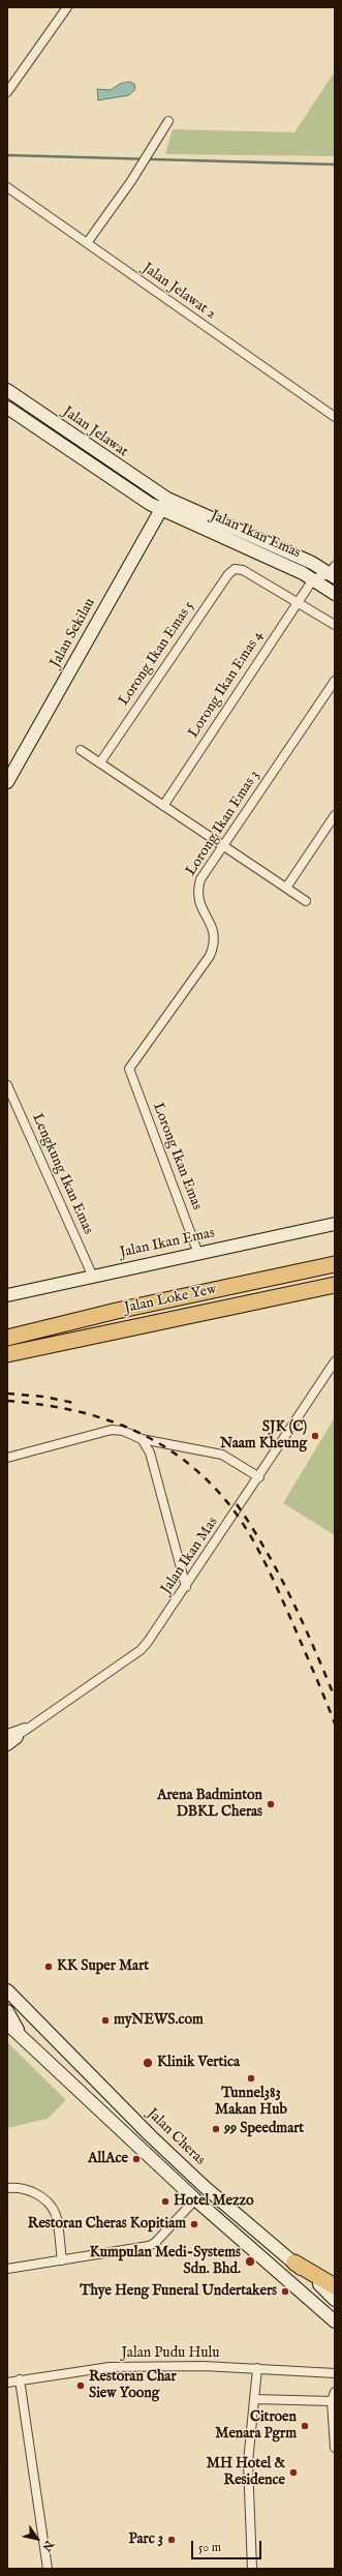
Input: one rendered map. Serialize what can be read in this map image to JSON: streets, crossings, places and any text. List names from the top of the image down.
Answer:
{
  "streets": {
    "highway": ["Jalan Loke Yew"],
    "street": [
      "Jalan Jelawat 2",
      "Jalan Jelawat",
      "Jalan Ikan Emas",
      "Jalan Sekilau",
      "Lorong Ikan Emas 5",
      "Lorong Ikan Emas 4",
      "Lorong Ikan Emas 3",
      "Lorong Ikan Emas",
      "Lengkung Ikan Emas",
      "Jalan Ikan Mas",
      "Jalan Cheras",
      "Jalan Pudu Hulu"
    ]
  },
  "crossings": [
    ["Jalan Jelawat", "Jalan Ikan Emas"],
    ["Jalan Jelawat", "Jalan Sekilau"],
    ["Jalan Ikan Emas", "Jalan Sekilau"],
    ["Jalan Ikan Emas", "Lorong Ikan Emas 4"],
    ["Jalan Ikan Emas", "Lorong Ikan Emas"],
    ["Jalan Ikan Emas", "Lengkung Ikan Emas"],
    ["Lorong Ikan Emas 5", "Lorong Ikan Emas 4"],
    ["Lorong Ikan Emas 3", "Lorong Ikan Emas"]
  ],
  "places": [
    "SJK (C) Naam Kheung",
    "Arena Badminton DBKL Cheras",
    "KK Super Mart",
    "myNEWS.com",
    "Klinik Vertica",
    "Tunnel383 Makan Hub",
    "99 Speedmart",
    "AllAce",
    "Hotel Mezzo",
    "Restoran Cheras Kopitiam",
    "Kumpulan Medi-Systems Sdn. Bhd.",
    "Thye Heng Funeral Undertakers",
    "Restoran Char Siew Yoong",
    "Citroen Menara Pgrm",
    "MH Hotel & Residence",
    "Parc 3"
  ],
  "scale_bar": "50 m",
  "north": "bottom right"
}
